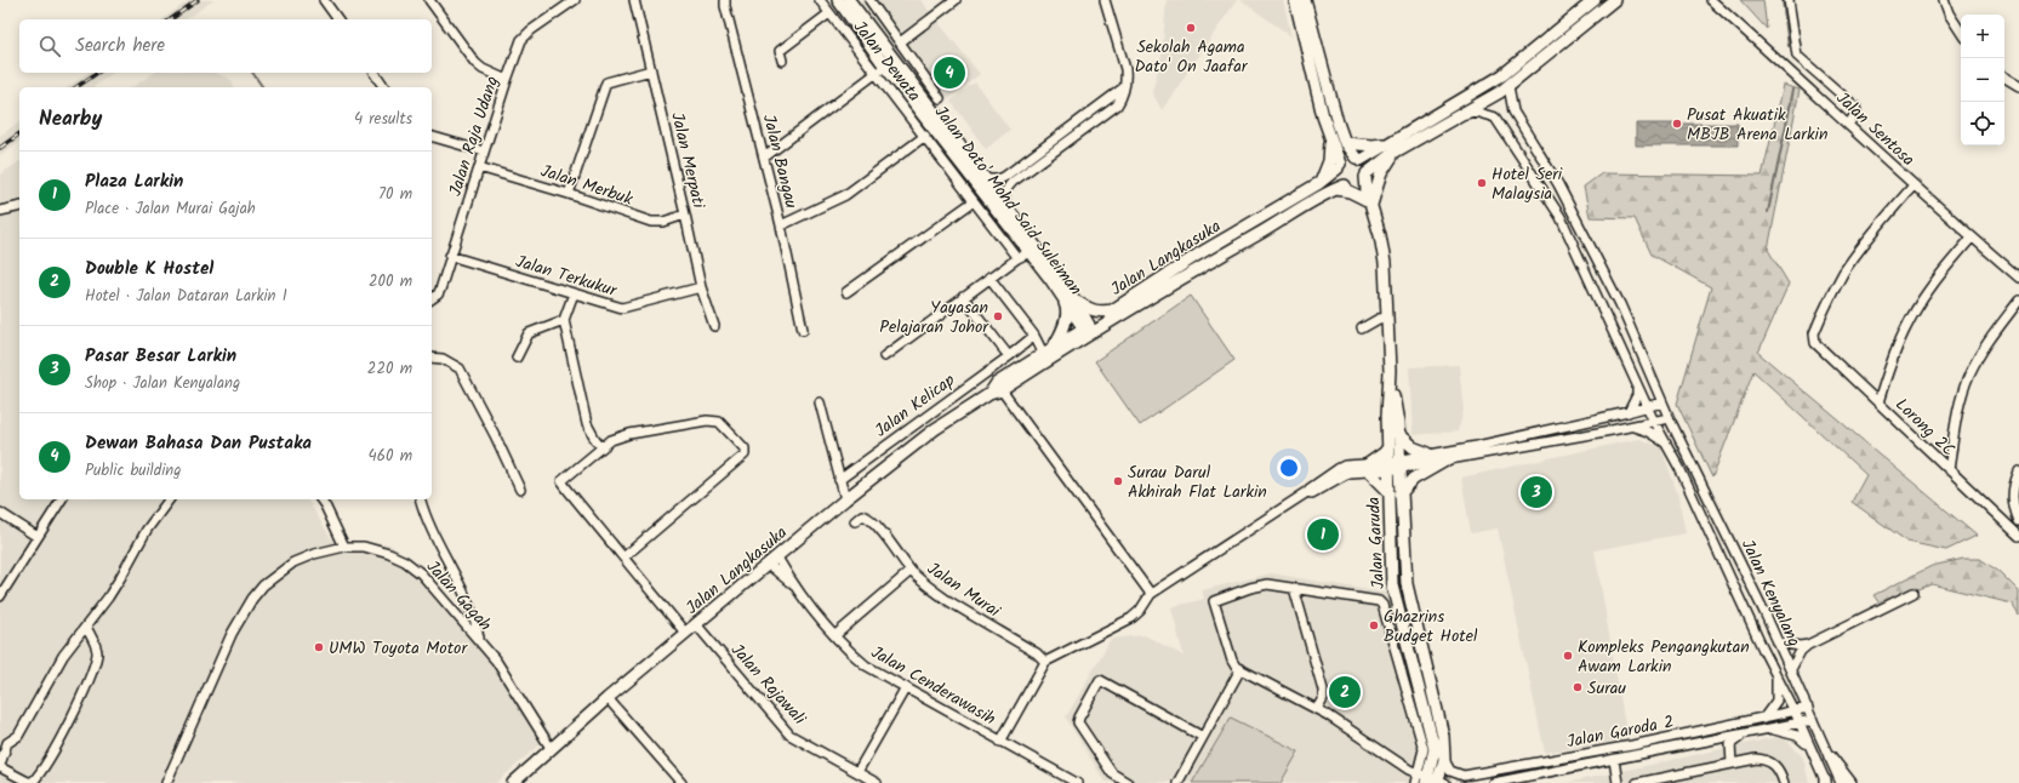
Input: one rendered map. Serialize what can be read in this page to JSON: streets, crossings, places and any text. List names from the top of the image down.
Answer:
{
  "streets": {
    "main road": ["Jalan Dato' Mohd Said Suleiman", "Jalan Langkasuka", "Jalan Garuda"],
    "street": [
      "Jalan Dewata",
      "Jalan Sentosa",
      "Jalan Raja Udang",
      "Jalan Merpati",
      "Jalan Bangau",
      "Jalan Merbuk",
      "Jalan Terkukur",
      "Jalan Kelicap",
      "Lorong 2C",
      "Jalan Murai",
      "Jalan Kenyalang",
      "Jalan Gagah",
      "Jalan Rajawali",
      "Jalan Cenderawasih",
      "Jalan Garoda 2"
    ]
  },
  "crossings": [
    ["Jalan Dewata", "Jalan Dato' Mohd Said Suleiman"],
    ["Jalan Sentosa", "Lorong 2C"],
    ["Jalan Raja Udang", "Jalan Merbuk"],
    ["Jalan Raja Udang", "Jalan Terkukur"],
    ["Jalan Merpati", "Jalan Merbuk"],
    ["Jalan Merpati", "Jalan Terkukur"],
    ["Jalan Dato' Mohd Said Suleiman", "Jalan Langkasuka"],
    ["Jalan Langkasuka", "Jalan Garuda"],
    ["Jalan Langkasuka", "Jalan Gagah"],
    ["Jalan Langkasuka", "Jalan Rajawali"],
    ["Jalan Langkasuka", "Jalan Cenderawasih"],
    ["Jalan Garuda", "Jalan Garoda 2"],
    ["Jalan Kenyalang", "Jalan Garoda 2"]
  ],
  "places": [
    "Sekolah Agama Dato' On Jaafar",
    "Pusat Akuatik MBJB Arena Larkin",
    "Hotel Seri Malaysia",
    "Yayasan Pelajaran Johor",
    "Surau Darul Akhirah Flat Larkin",
    "Ghazrins Budget Hotel",
    "UMW Toyota Motor",
    "Kompleks Pengangkutan Awam Larkin",
    "Surau"
  ],
  "page": {
    "map_buttons": ["+", "−"],
    "search": "Search here",
    "pins": [
      "4",
      "3",
      "1",
      "2"
    ],
    "heading": ["Nearby", "4 results"],
    "list": [
      {
        "mark": "1",
        "name": "Plaza Larkin",
        "note": "Place · Jalan Murai Gajah",
        "value": "70 m"
      },
      {
        "mark": "2",
        "name": "Double K Hostel",
        "note": "Hotel · Jalan Dataran Larkin 1",
        "value": "200 m"
      },
      {
        "mark": "3",
        "name": "Pasar Besar Larkin",
        "note": "Shop · Jalan Kenyalang",
        "value": "220 m"
      },
      {
        "mark": "4",
        "name": "Dewan Bahasa Dan Pustaka",
        "note": "Public building",
        "value": "460 m"
      }
    ]
  }
}
